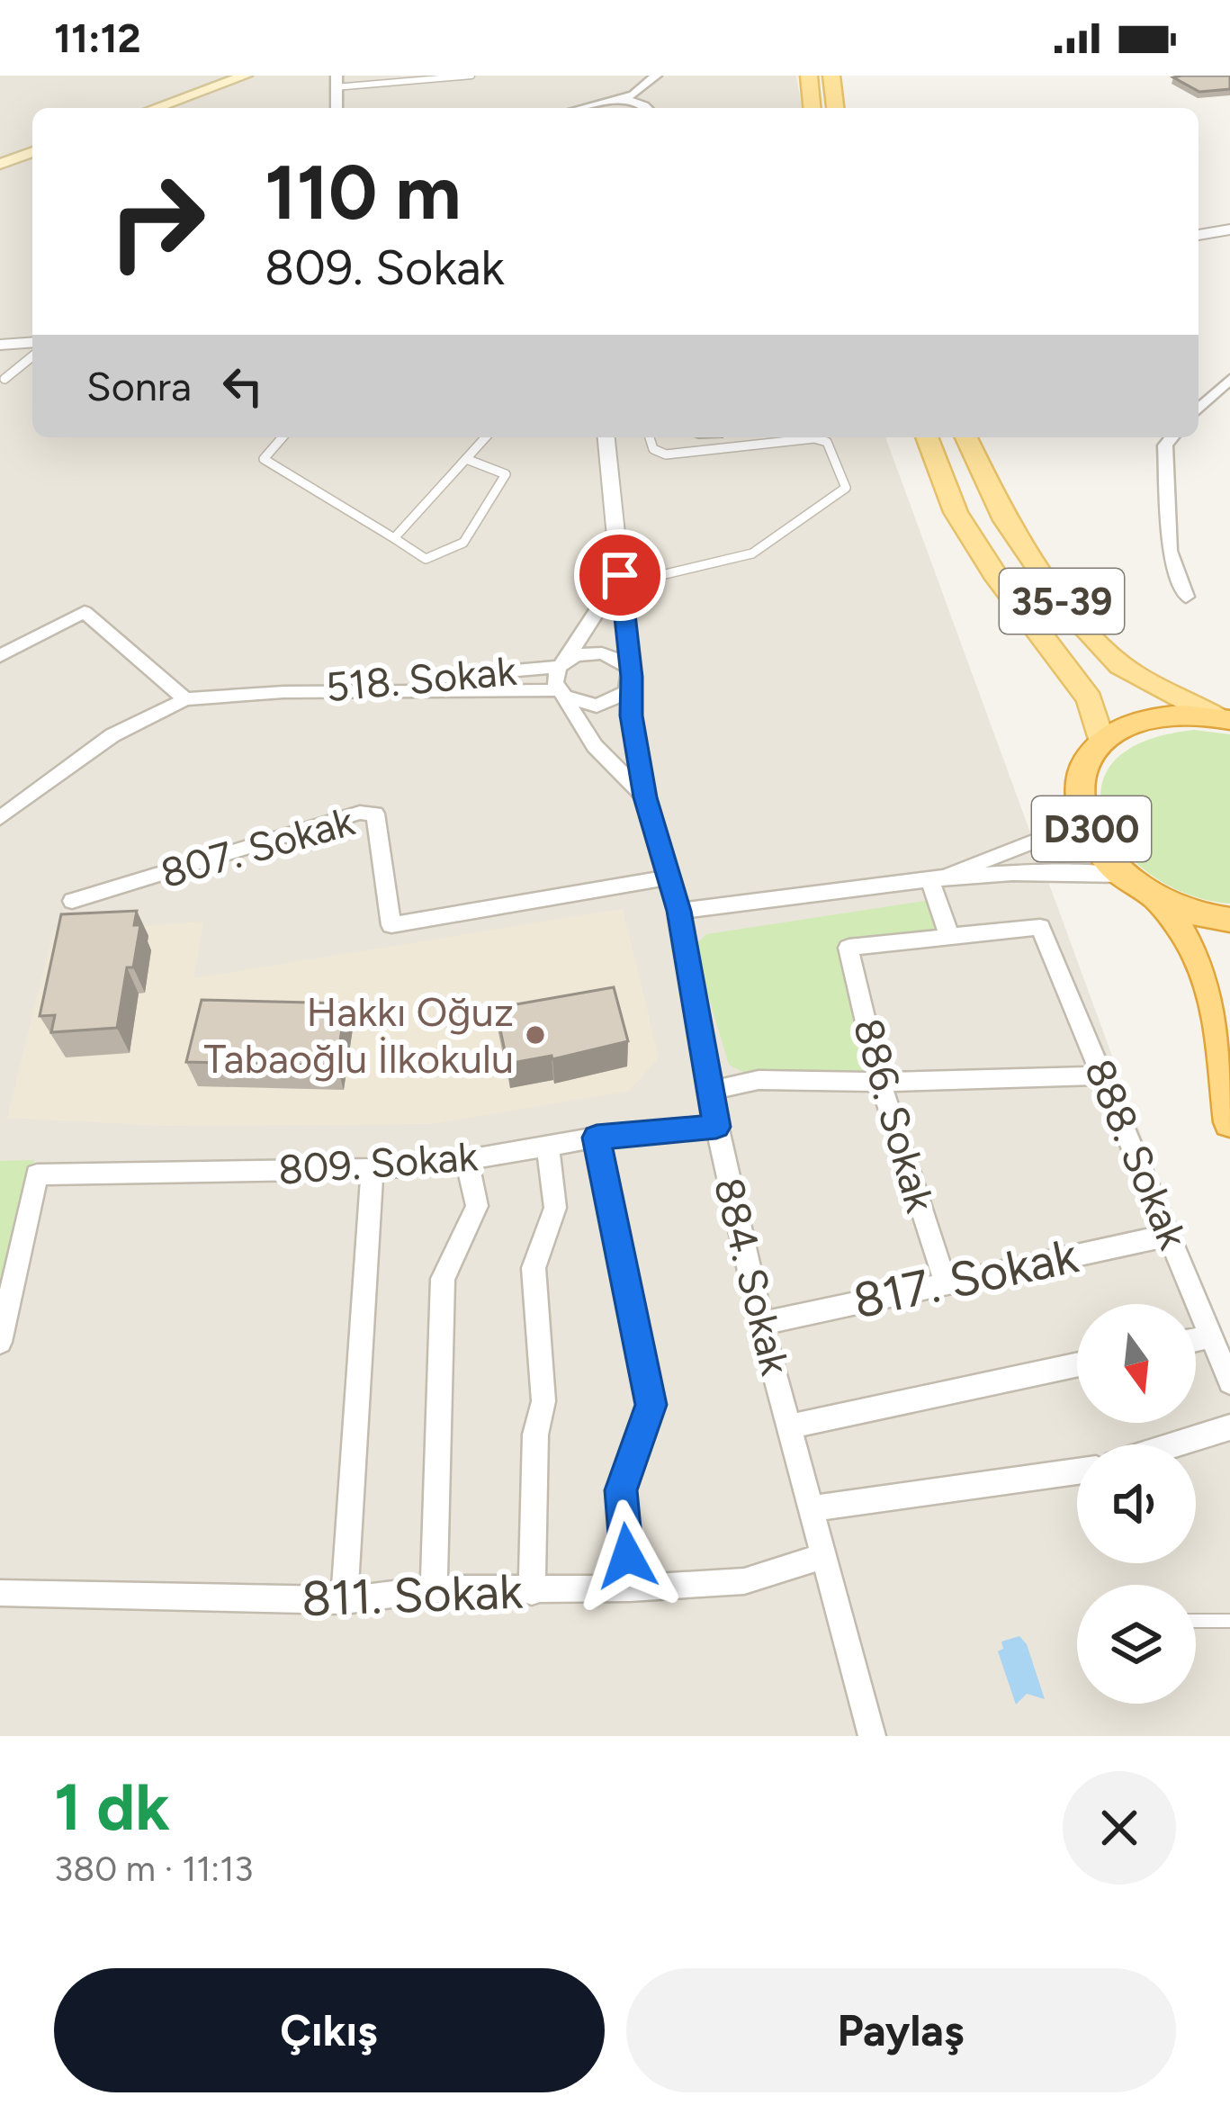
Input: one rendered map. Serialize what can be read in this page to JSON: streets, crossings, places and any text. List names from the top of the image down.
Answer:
{
  "streets": {
    "highway": ["D300"],
    "main road": ["35-39"],
    "street": [
      "518. Sokak",
      "807. Sokak",
      "886. Sokak",
      "888. Sokak",
      "809. Sokak",
      "884. Sokak",
      "817. Sokak",
      "811. Sokak"
    ]
  },
  "crossings": [
    ["35-39", "D300"],
    ["518. Sokak", "884. Sokak"],
    ["807. Sokak", "884. Sokak"],
    ["886. Sokak", "888. Sokak"],
    ["886. Sokak", "817. Sokak"],
    ["888. Sokak", "817. Sokak"],
    ["809. Sokak", "884. Sokak"],
    ["884. Sokak", "817. Sokak"],
    ["884. Sokak", "811. Sokak"]
  ],
  "places": ["Hakkı Oğuz Tabaoğlu İlkokulu"],
  "north": "bottom",
  "page": {
    "status": "11:12",
    "turn": ["110 m", "809. Sokak"],
    "then": "Sonra",
    "heading": ["1 dk", "380 m · 11:13"],
    "buttons": ["Çıkış", "Paylaş"]
  }
}
